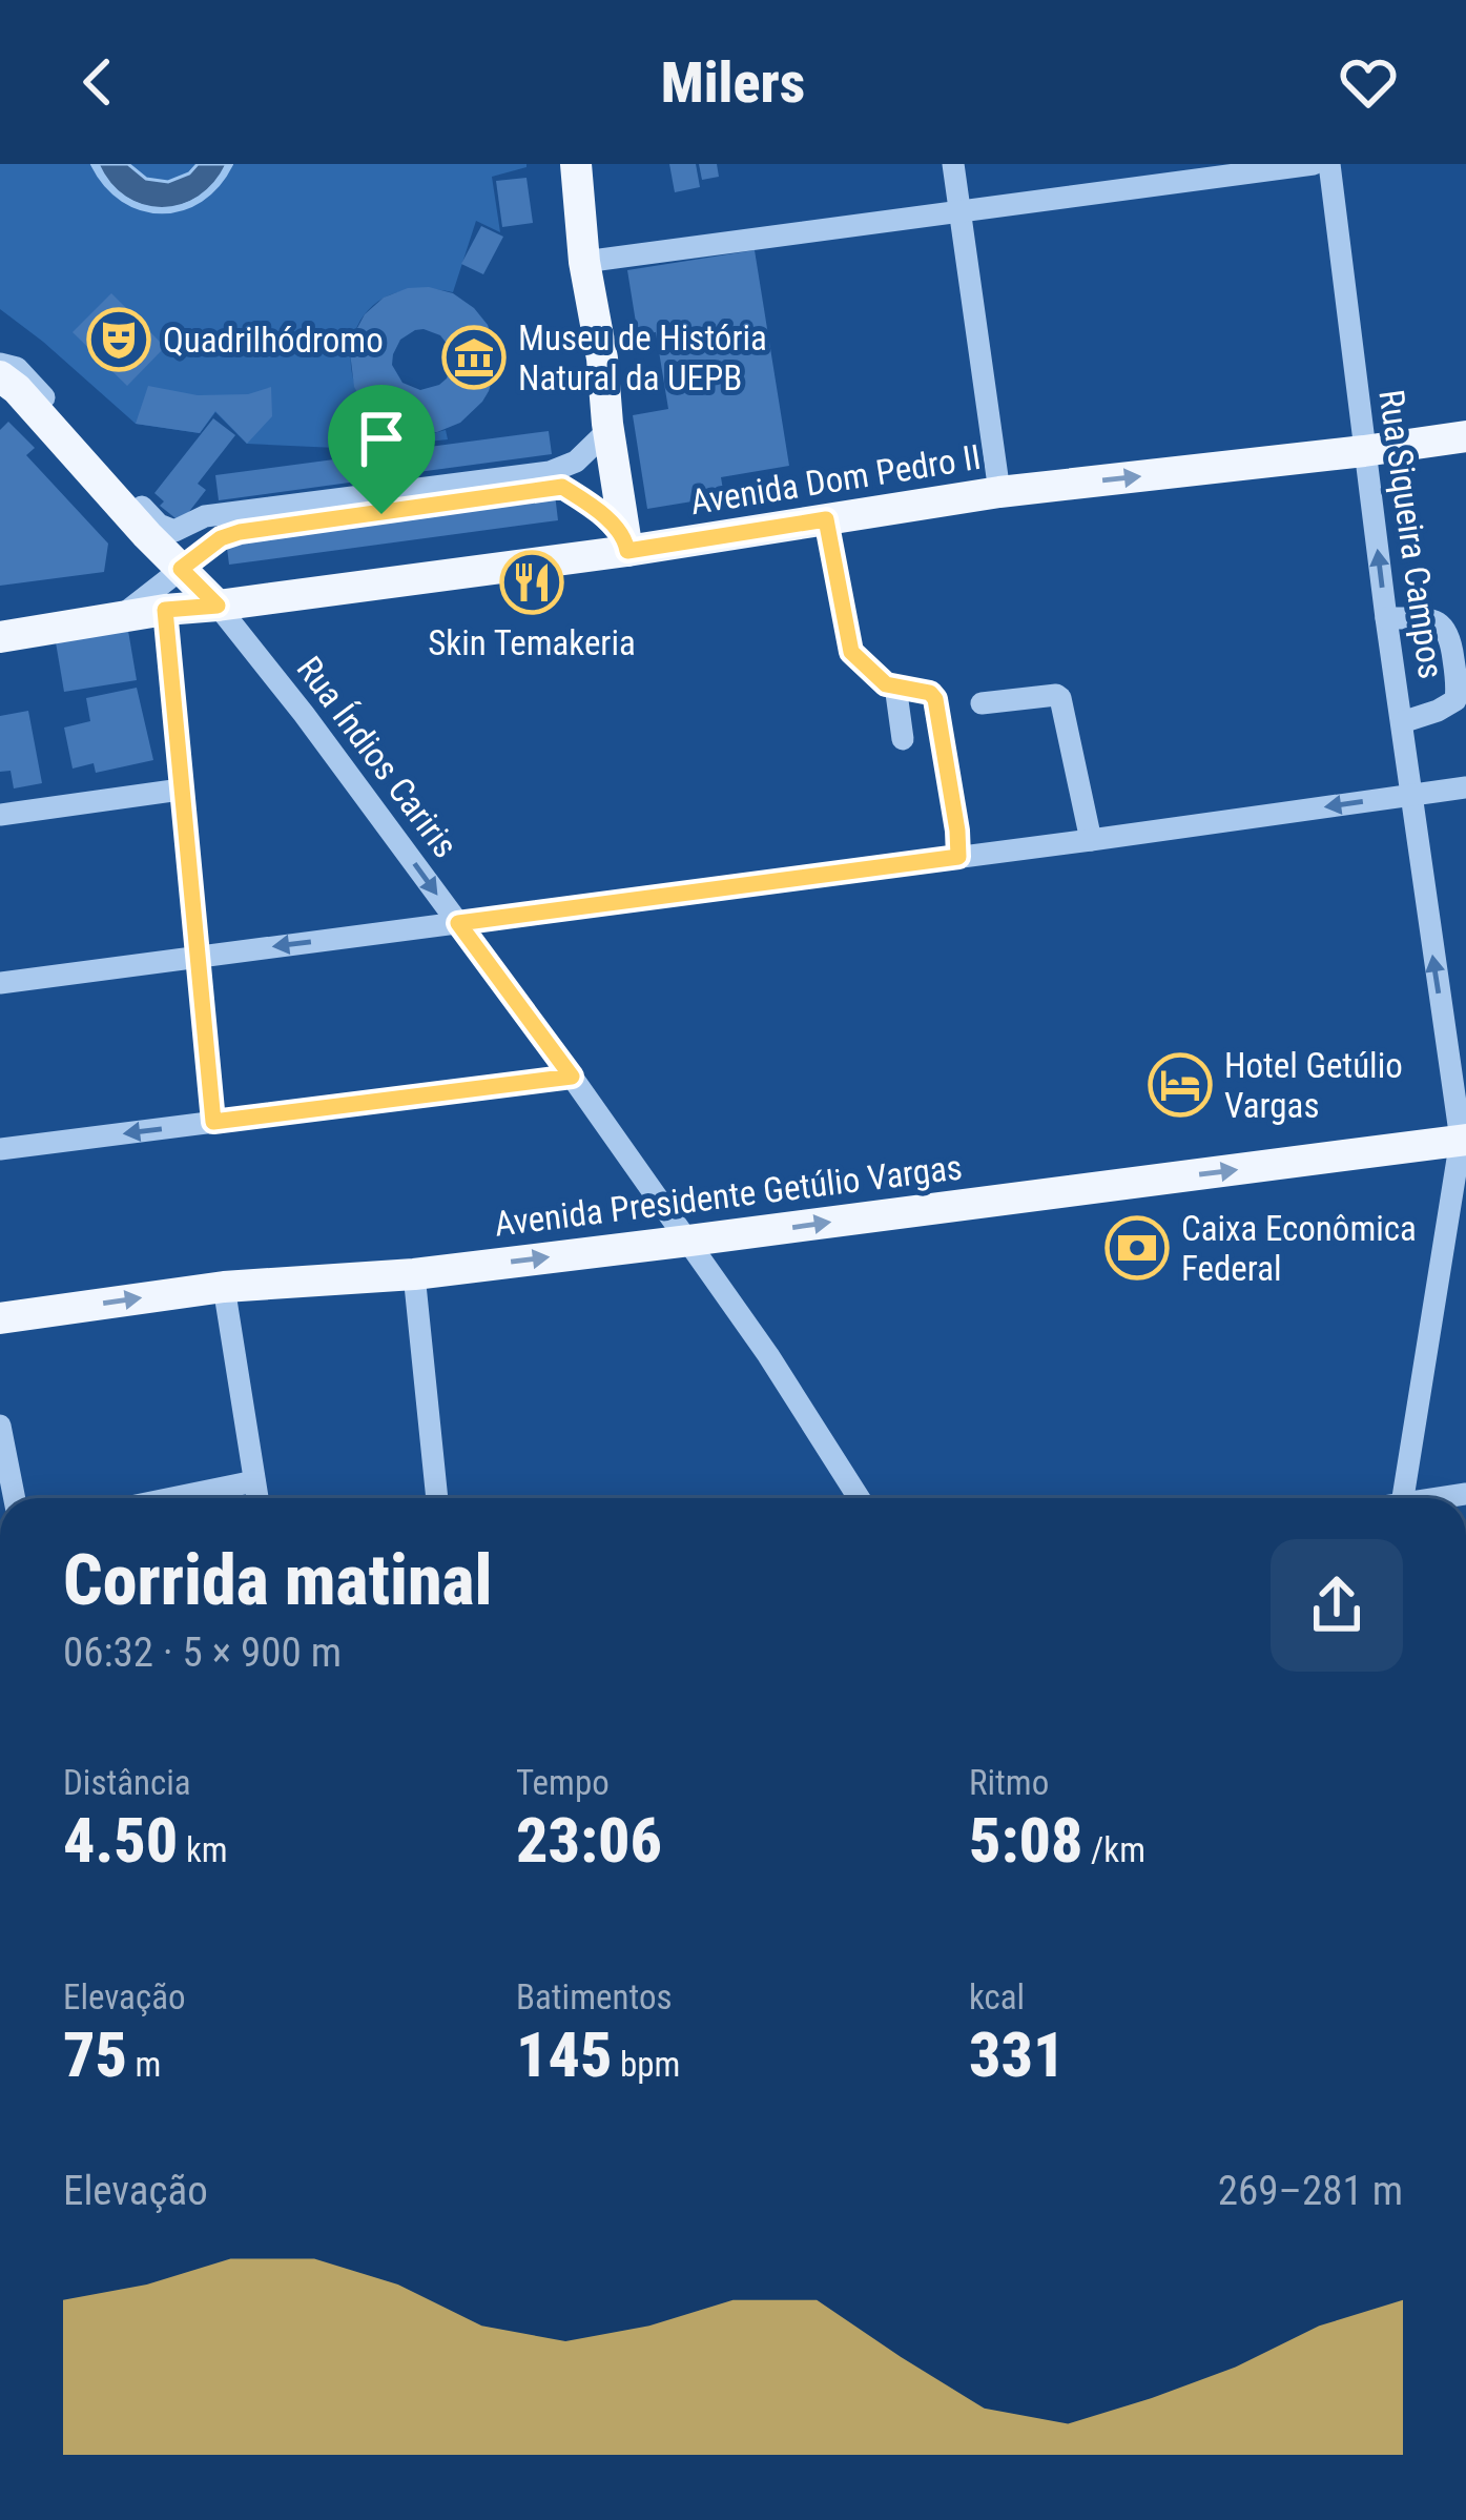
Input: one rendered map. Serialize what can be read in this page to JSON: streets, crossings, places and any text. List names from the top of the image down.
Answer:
{
  "streets": {
    "main road": ["Avenida Dom Pedro II", "Avenida Presidente Getúlio Vargas"],
    "street": ["Rua Siqueira Campos", "Rua Índios Cariris"]
  },
  "crossings": [
    ["Avenida Dom Pedro II", "Rua Siqueira Campos"],
    ["Avenida Dom Pedro II", "Rua Índios Cariris"],
    ["Rua Siqueira Campos", "Avenida Presidente Getúlio Vargas"],
    ["Rua Índios Cariris", "Avenida Presidente Getúlio Vargas"]
  ],
  "one_way": ["Rua Siqueira Campos", "Rua Índios Cariris", "Avenida Presidente Getúlio Vargas"],
  "places": {
    "theatre": ["Quadrilhódromo"],
    "museum": ["Museu de História Natural da UEPB"],
    "restaurant": ["Skin Temakeria"],
    "hotel": ["Hotel Getúlio Vargas"],
    "bank": ["Caixa Econômica Federal"]
  },
  "page": {
    "header": "Milers",
    "heading": ["Corrida matinal", "06:32 · 5 × 900 m"],
    "stats": [
      ["Distância", "4.50 km"],
      ["Tempo", "23:06"],
      ["Ritmo", "5:08 /km"],
      ["Elevação", "75 m"],
      ["Batimentos", "145 bpm"],
      ["kcal", "331"]
    ],
    "chart": ["Elevação", "269–281 m"]
  }
}
